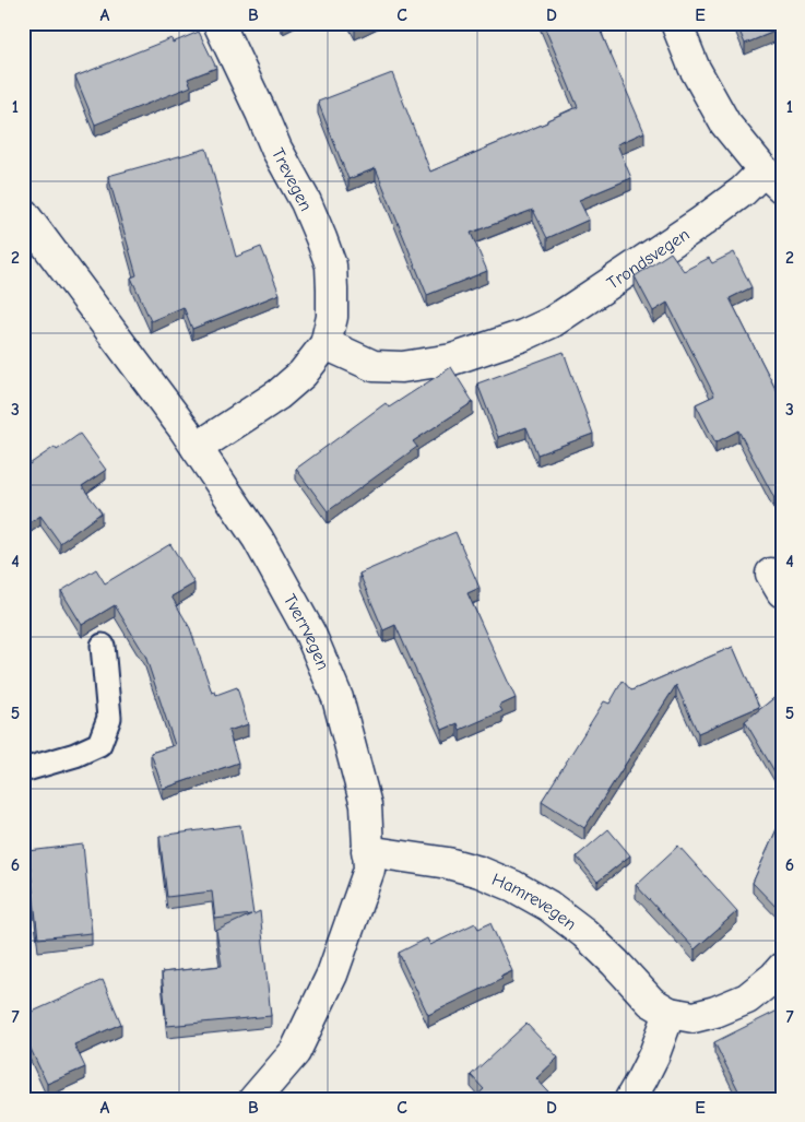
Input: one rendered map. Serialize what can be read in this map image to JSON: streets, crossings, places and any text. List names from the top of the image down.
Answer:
{
  "streets": {
    "street": [
      "Trevegen",
      "Trondsvegen",
      "Tverrvegen",
      "Hamrevegen"
    ]
  },
  "crossings": [
    ["Trevegen", "Trondsvegen"],
    ["Trevegen", "Tverrvegen"],
    ["Tverrvegen", "Hamrevegen"]
  ],
  "grid": {
    "columns": [
      "A",
      "B",
      "C",
      "D",
      "E"
    ],
    "rows": [
      "1",
      "2",
      "3",
      "4",
      "5",
      "6",
      "7"
    ]
  }
}
